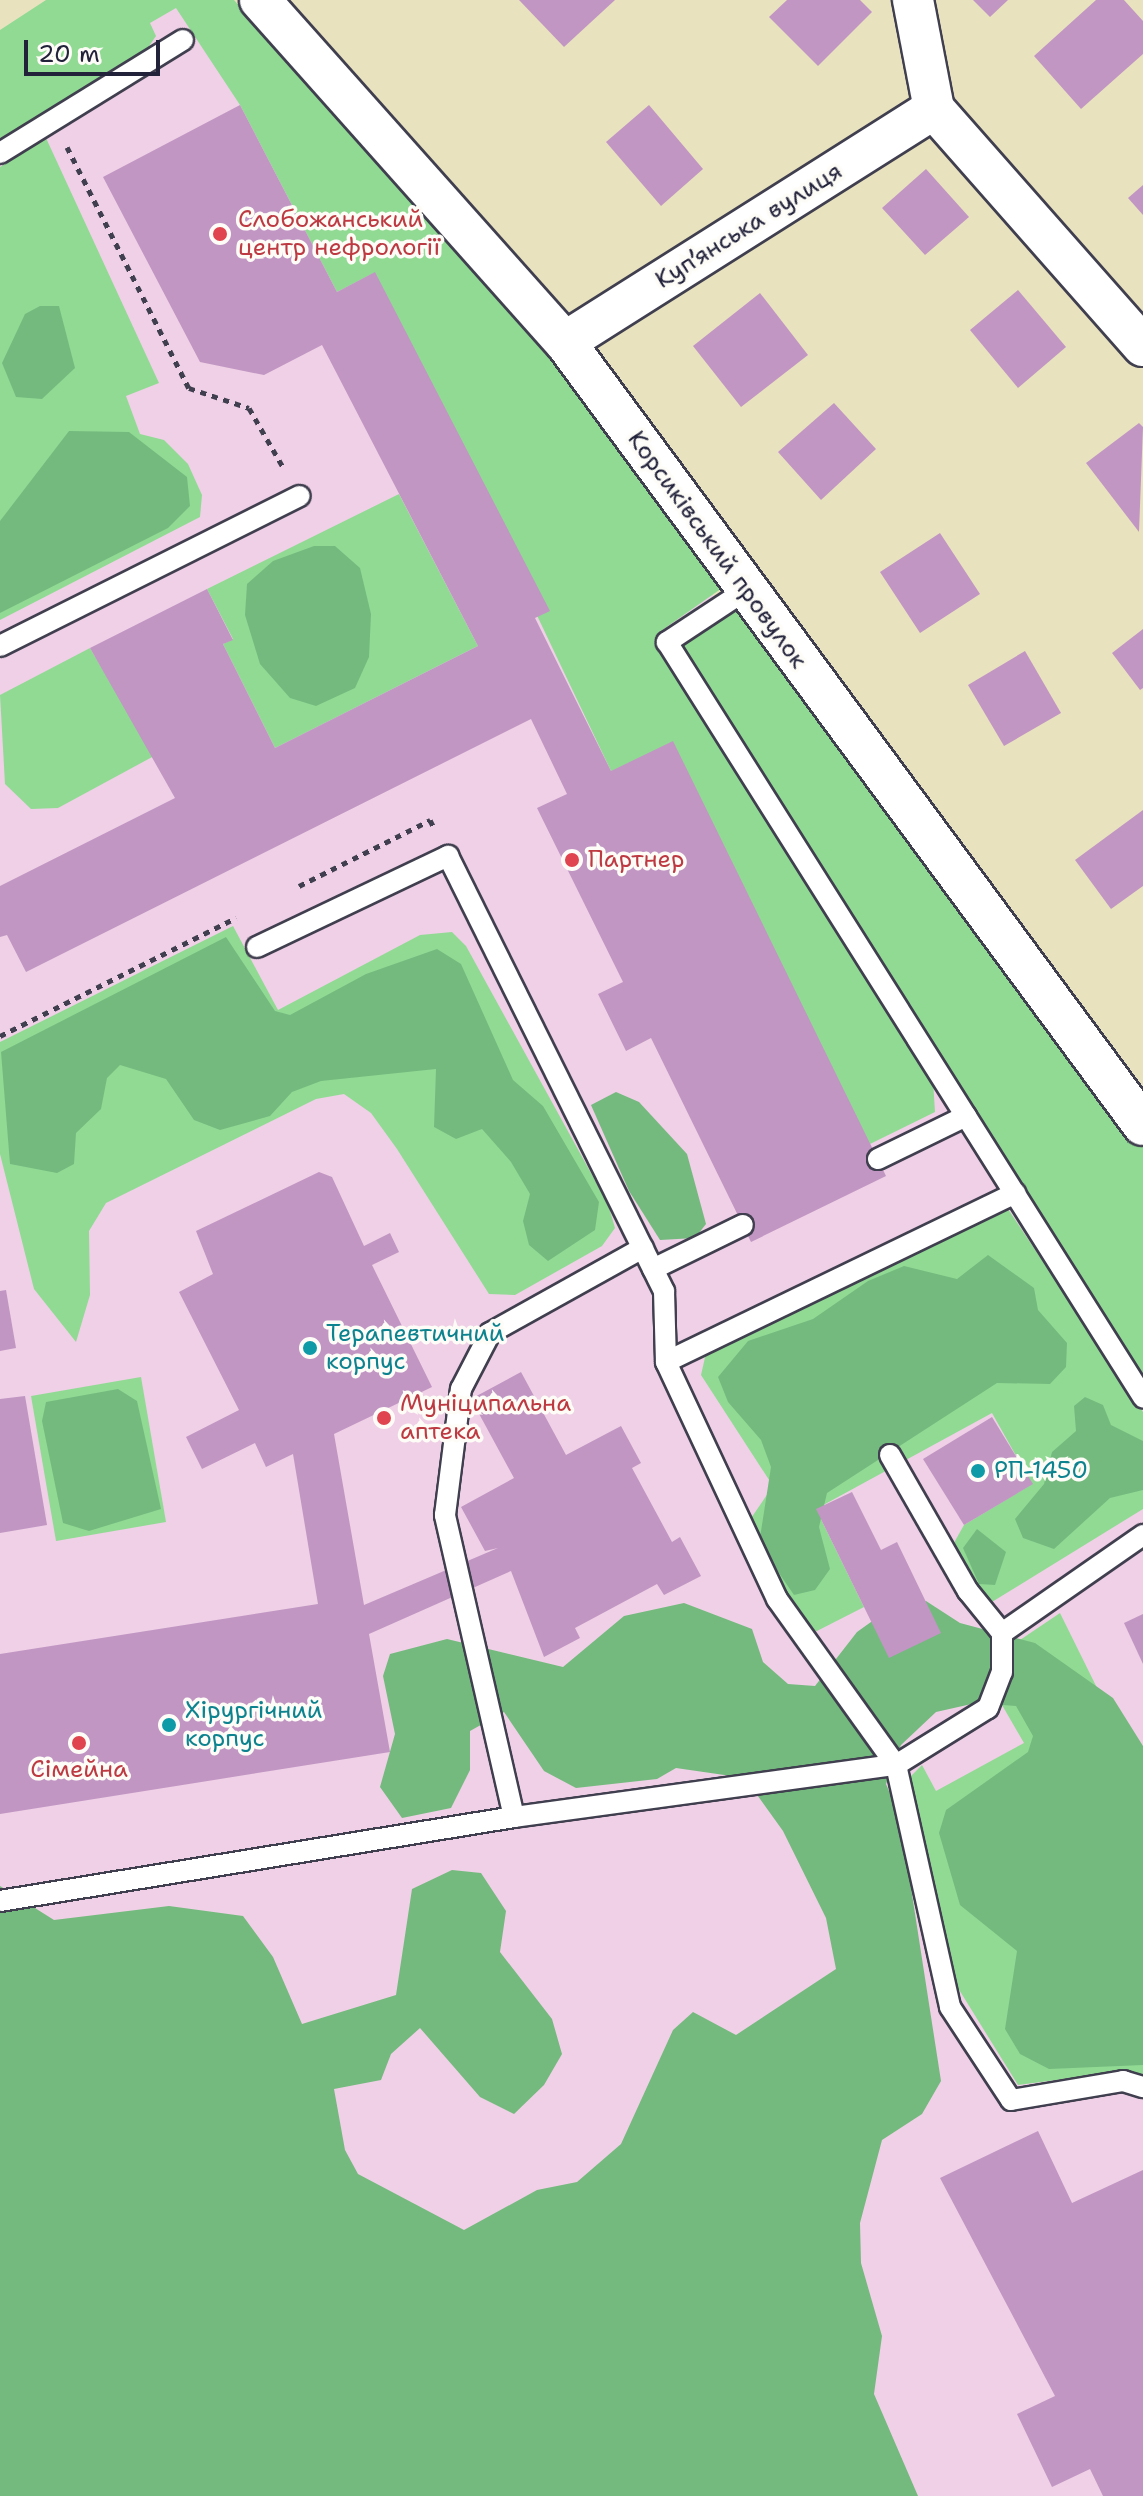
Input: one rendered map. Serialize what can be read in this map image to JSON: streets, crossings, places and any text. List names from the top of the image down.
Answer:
{
  "streets": {
    "street": ["Куп’янська вулиця", "Корсиківський провулок"]
  },
  "crossings": [
    ["Куп’янська вулиця", "Корсиківський провулок"]
  ],
  "places": [
    "Слобожанський центр нефрології",
    "Партнер",
    "Терапевтичний корпус",
    "Муніципальна аптека",
    "РП-1450",
    "Хірургічний корпус",
    "Сімейна"
  ],
  "scale_bar": "20 m"
}
